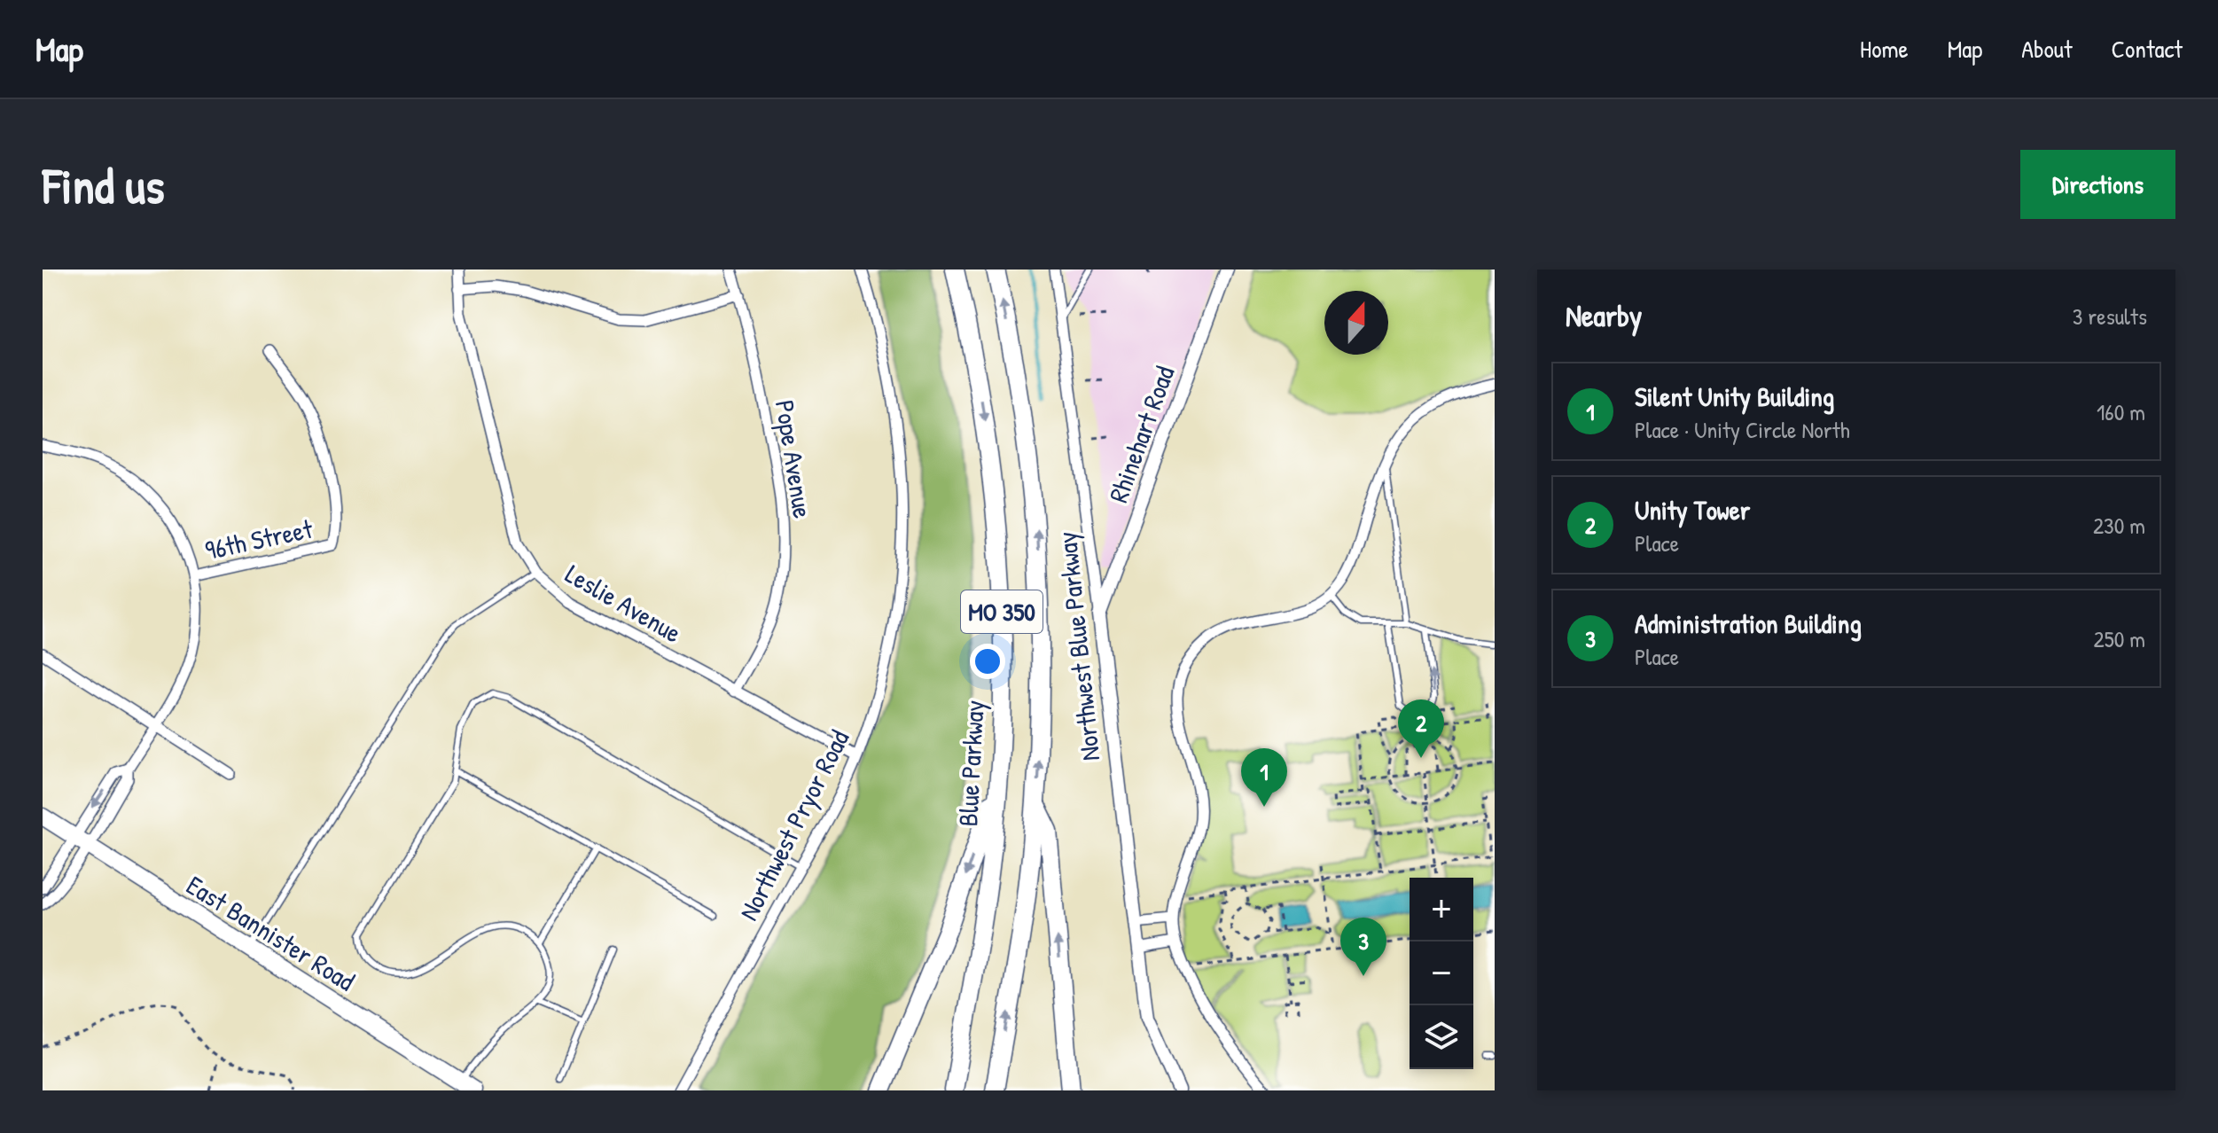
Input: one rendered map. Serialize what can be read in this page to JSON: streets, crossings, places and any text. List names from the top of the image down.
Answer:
{
  "streets": {
    "highway": ["MO 350", "Blue Parkway"],
    "main road": ["East Bannister Road"],
    "street": [
      "Rhinehart Road",
      "Pope Avenue",
      "96th Street",
      "Leslie Avenue",
      "Northwest Blue Parkway",
      "Northwest Pryor Road"
    ]
  },
  "crossings": [
    ["Rhinehart Road", "Northwest Blue Parkway"],
    ["Pope Avenue", "Leslie Avenue"],
    ["Leslie Avenue", "Northwest Pryor Road"]
  ],
  "north": "top",
  "page": {
    "header": "Map",
    "nav": [
      "Home",
      "Map",
      "About",
      "Contact"
    ],
    "buttons": "Directions",
    "title": "Find us",
    "heading": ["Nearby", "3 results"],
    "list": [
      {
        "mark": "1",
        "name": "Silent Unity Building",
        "note": "Place · Unity Circle North",
        "value": "160 m"
      },
      {
        "mark": "2",
        "name": "Unity Tower",
        "note": "Place",
        "value": "230 m"
      },
      {
        "mark": "3",
        "name": "Administration Building",
        "note": "Place",
        "value": "250 m"
      }
    ],
    "pins": ["2", "1", "3"],
    "map_buttons": ["+", "−"]
  }
}
